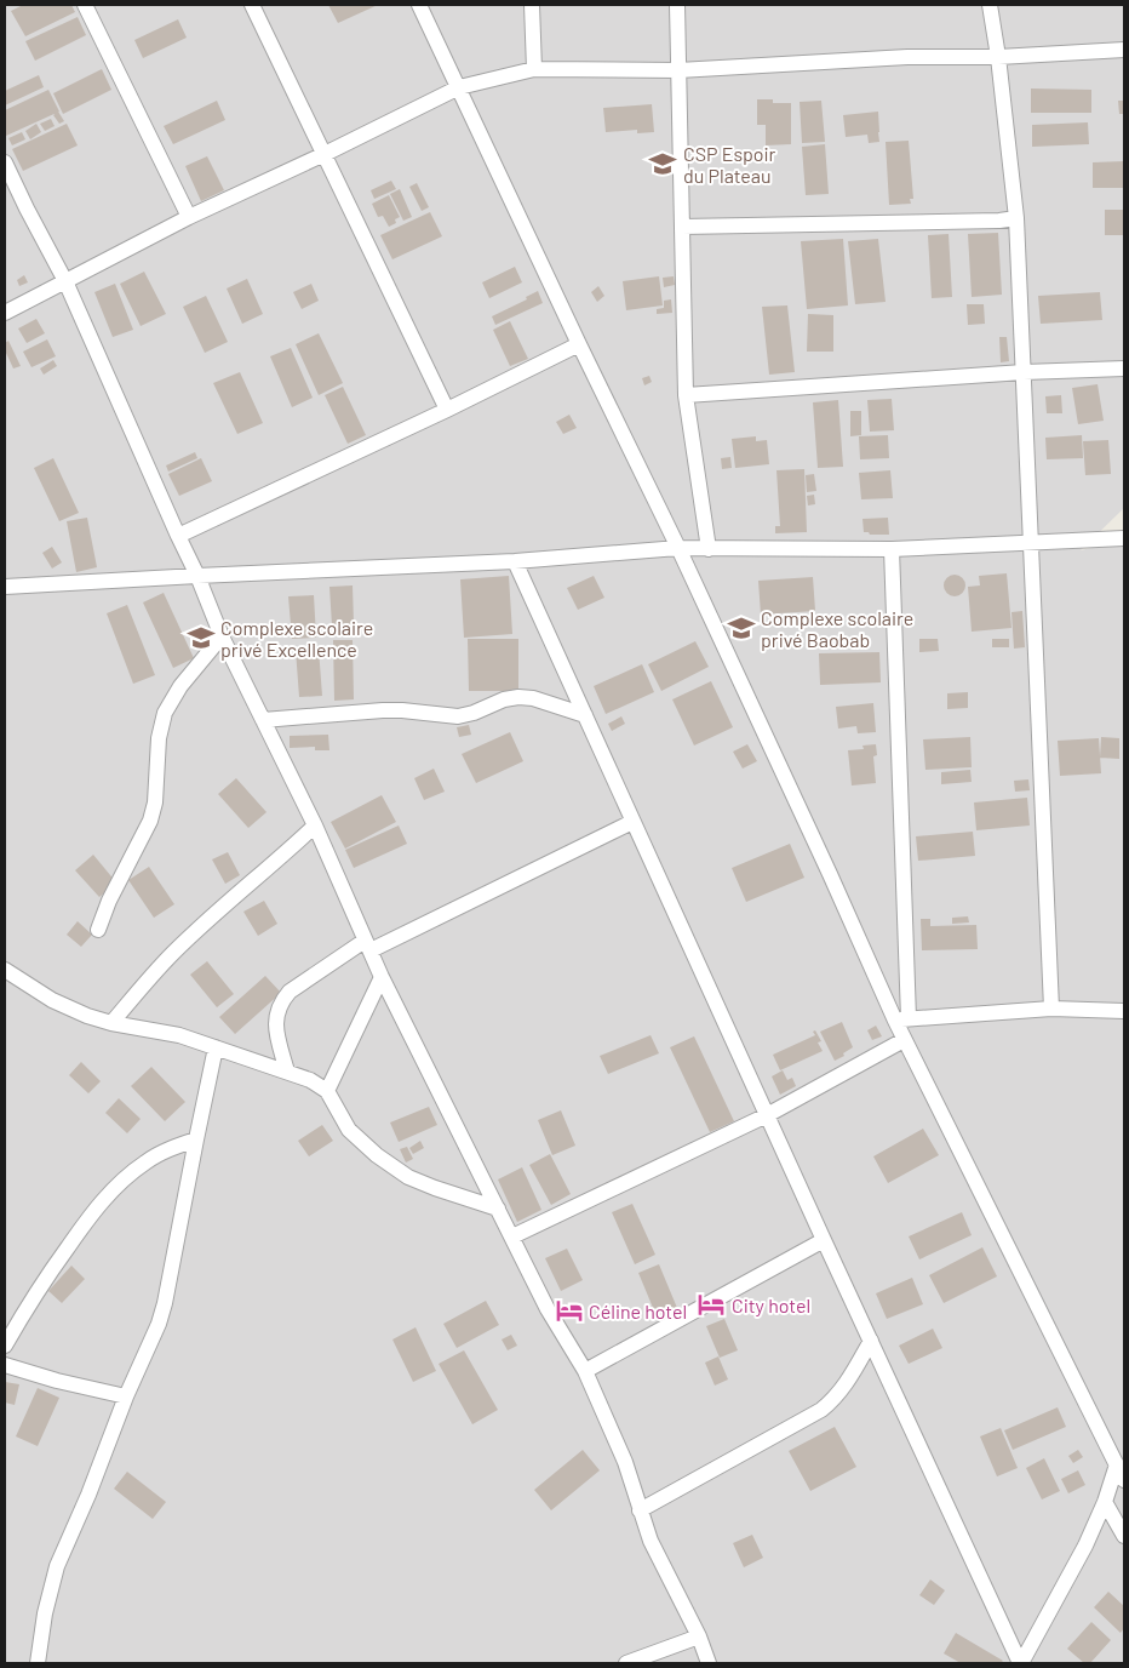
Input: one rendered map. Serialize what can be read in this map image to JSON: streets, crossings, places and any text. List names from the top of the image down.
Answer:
{
  "places": {
    "school or university": ["CSP Espoir du Plateau", "Complexe scolaire privé Baobab", "Complexe scolaire privé Excellence"],
    "hotel": ["City hotel", "Céline hotel"]
  }
}
